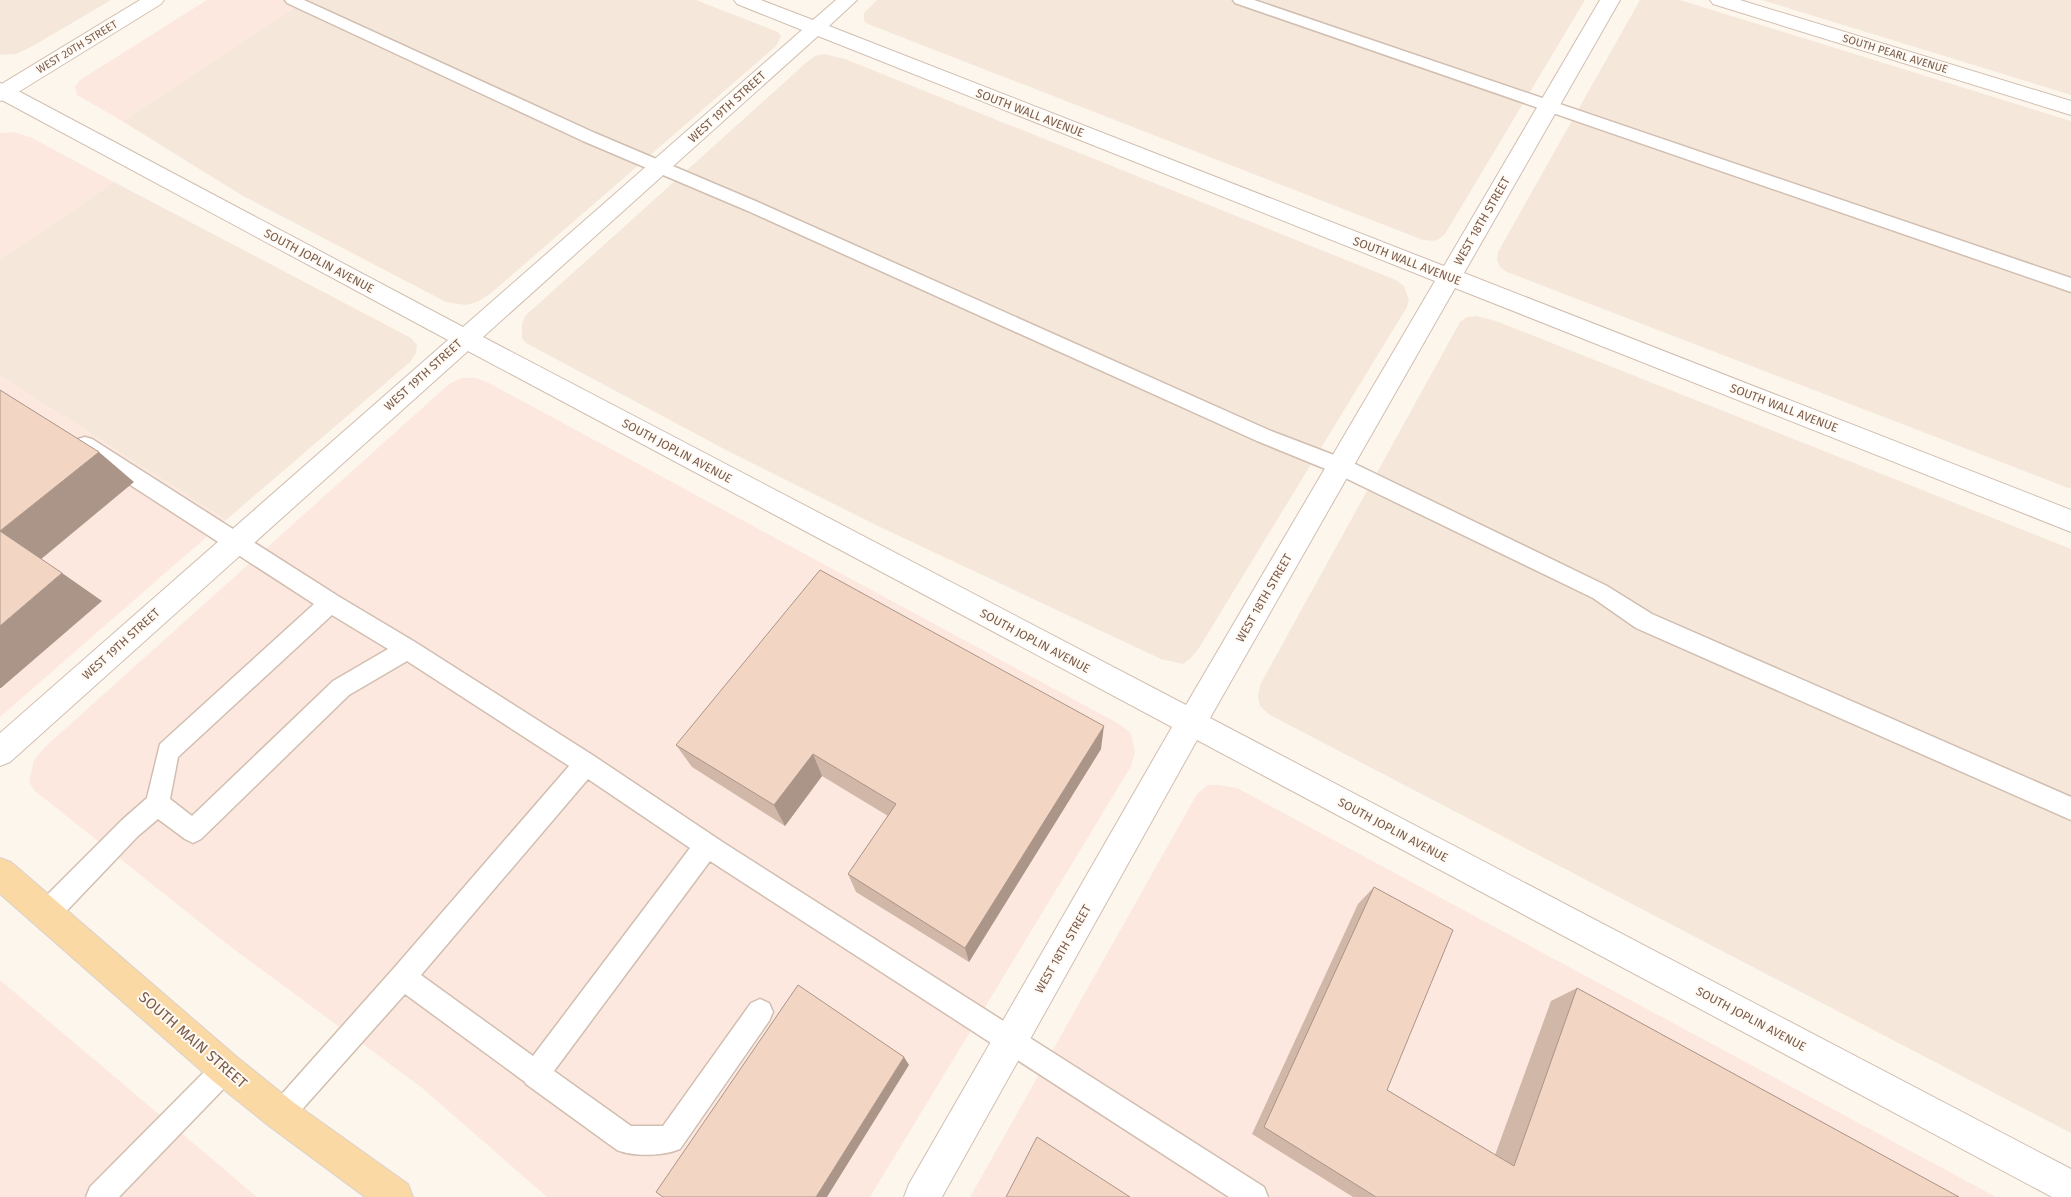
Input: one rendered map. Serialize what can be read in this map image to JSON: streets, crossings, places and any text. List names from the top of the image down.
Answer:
{
  "streets": {
    "main road": ["SOUTH MAIN STREET"],
    "street": [
      "WEST 20TH STREET",
      "SOUTH PEARL AVENUE",
      "WEST 19TH STREET",
      "SOUTH WALL AVENUE",
      "WEST 18TH STREET",
      "SOUTH JOPLIN AVENUE"
    ]
  },
  "crossings": [
    ["WEST 20TH STREET", "SOUTH JOPLIN AVENUE"],
    ["WEST 19TH STREET", "SOUTH WALL AVENUE"],
    ["WEST 19TH STREET", "SOUTH JOPLIN AVENUE"],
    ["SOUTH WALL AVENUE", "WEST 18TH STREET"],
    ["WEST 18TH STREET", "SOUTH JOPLIN AVENUE"]
  ]
}
